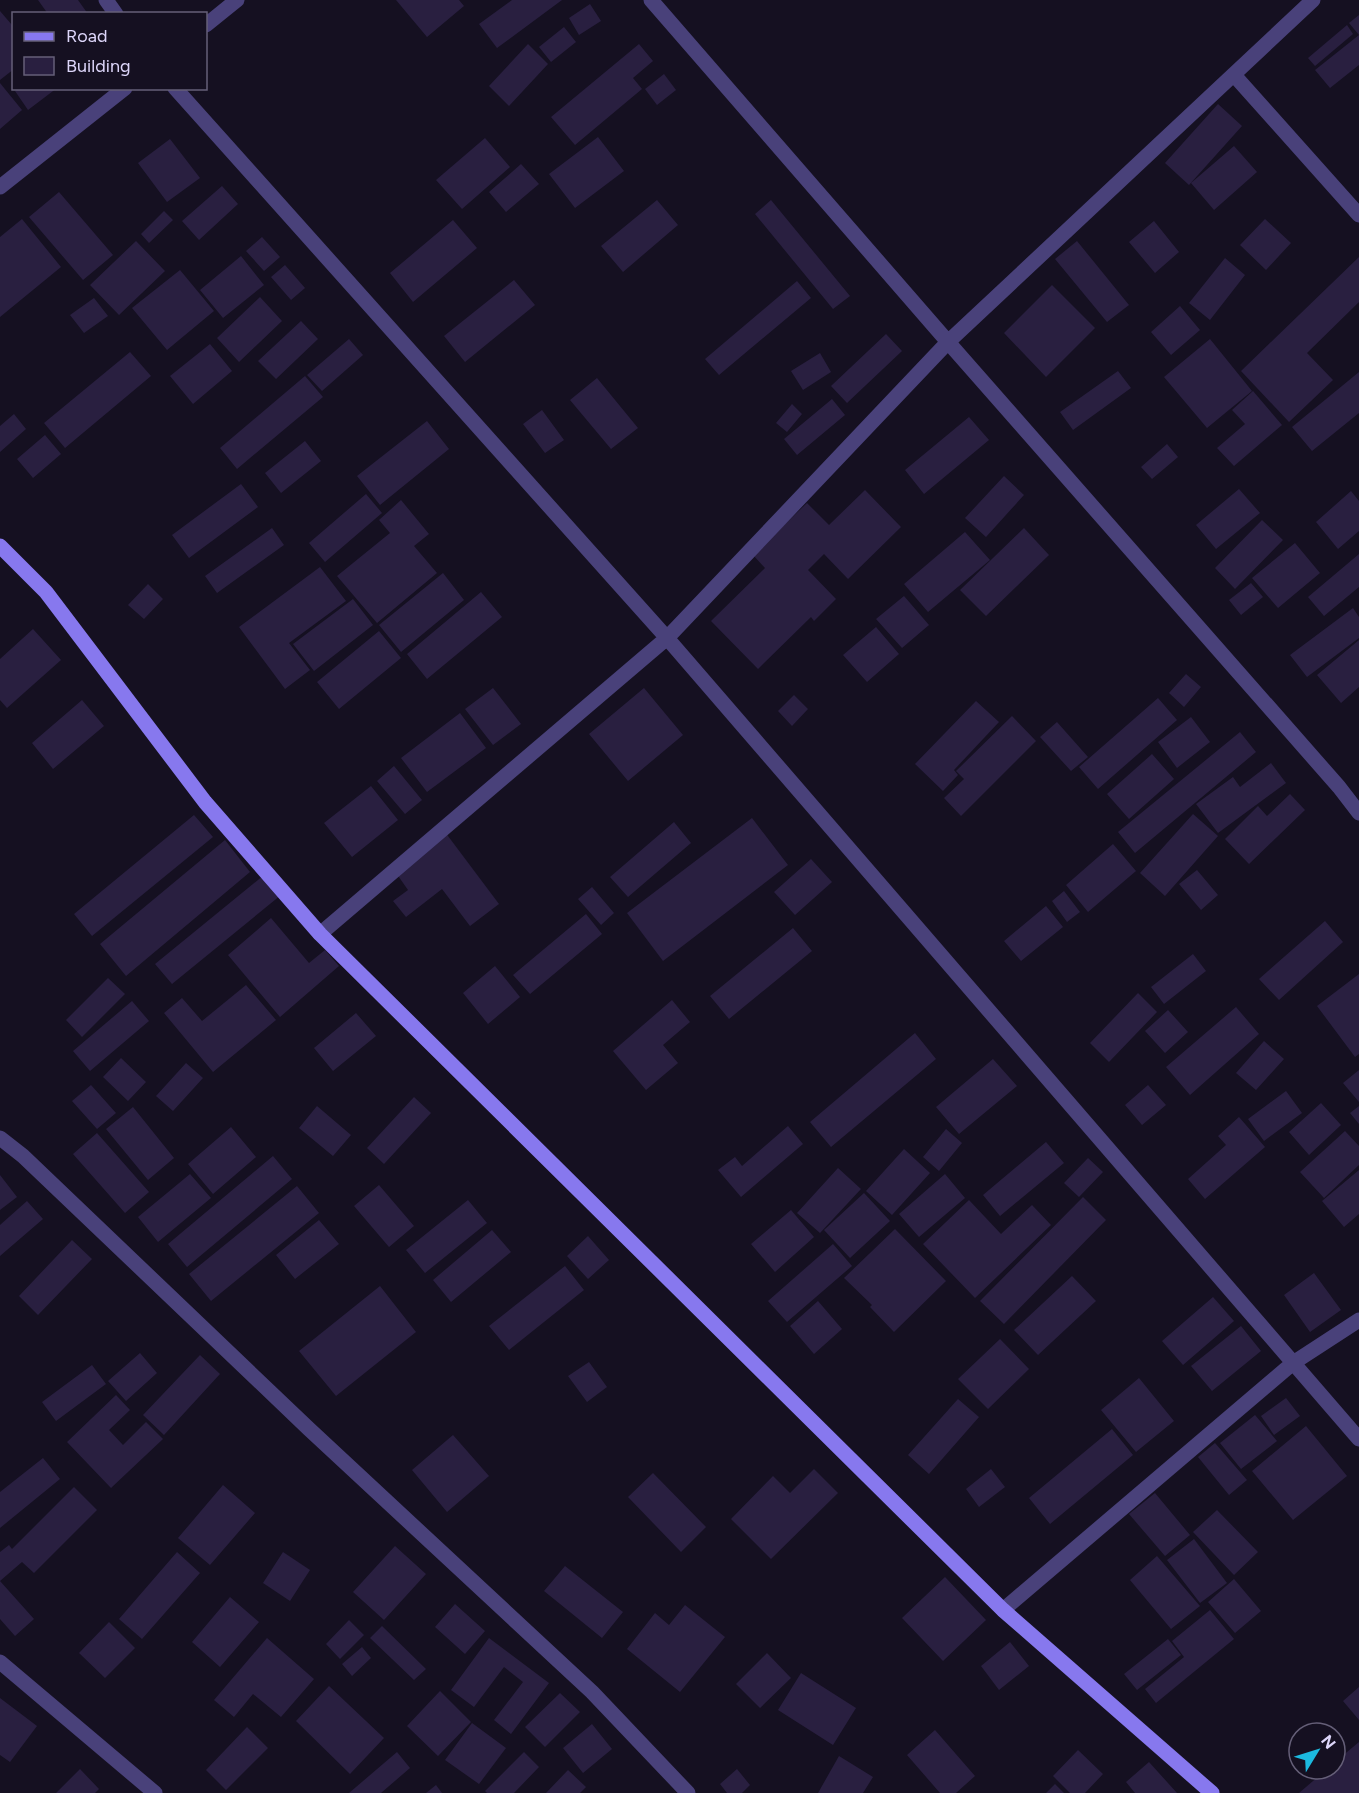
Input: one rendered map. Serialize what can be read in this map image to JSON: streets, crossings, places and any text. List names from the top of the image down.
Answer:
{
  "legend": ["Road", "Building"],
  "north": "top right"
}
